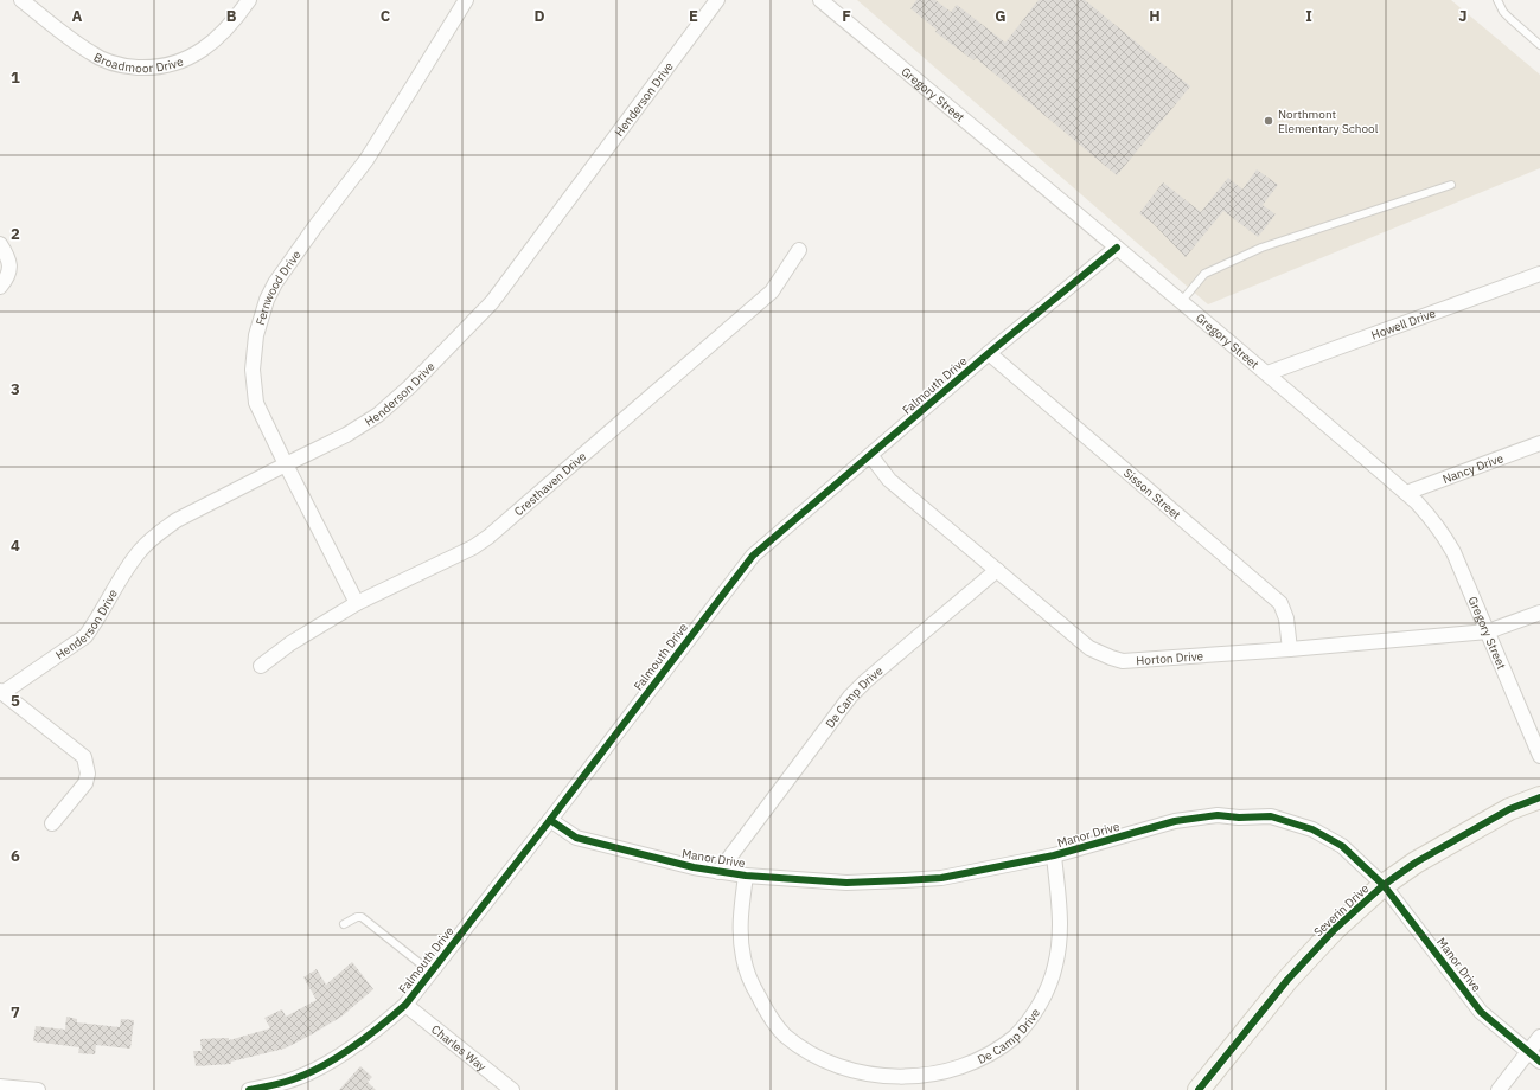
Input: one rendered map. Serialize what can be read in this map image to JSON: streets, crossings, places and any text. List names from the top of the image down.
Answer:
{
  "streets": {
    "street": [
      "Broadmoor Drive",
      "Gregory Street",
      "Henderson Drive",
      "Fernwood Drive",
      "Howell Drive",
      "Falmouth Drive",
      "Nancy Drive",
      "Cresthaven Drive",
      "Sisson Street",
      "Horton Drive",
      "De Camp Drive",
      "Manor Drive",
      "Severin Drive",
      "Charles Way"
    ]
  },
  "crossings": [
    ["Gregory Street", "Howell Drive"],
    ["Gregory Street", "Falmouth Drive"],
    ["Gregory Street", "Nancy Drive"],
    ["Gregory Street", "Horton Drive"],
    ["Henderson Drive", "Fernwood Drive"],
    ["Fernwood Drive", "Cresthaven Drive"],
    ["Falmouth Drive", "Sisson Street"],
    ["Falmouth Drive", "Horton Drive"],
    ["Falmouth Drive", "Manor Drive"],
    ["Falmouth Drive", "Charles Way"],
    ["Sisson Street", "Horton Drive"],
    ["Horton Drive", "De Camp Drive"],
    ["De Camp Drive", "Manor Drive"],
    ["Manor Drive", "Severin Drive"]
  ],
  "places": ["Northmont Elementary School"],
  "grid": {
    "columns": [
      "A",
      "B",
      "C",
      "D",
      "E",
      "F",
      "G",
      "H",
      "I",
      "J"
    ],
    "rows": [
      "1",
      "2",
      "3",
      "4",
      "5",
      "6",
      "7"
    ]
  }
}
